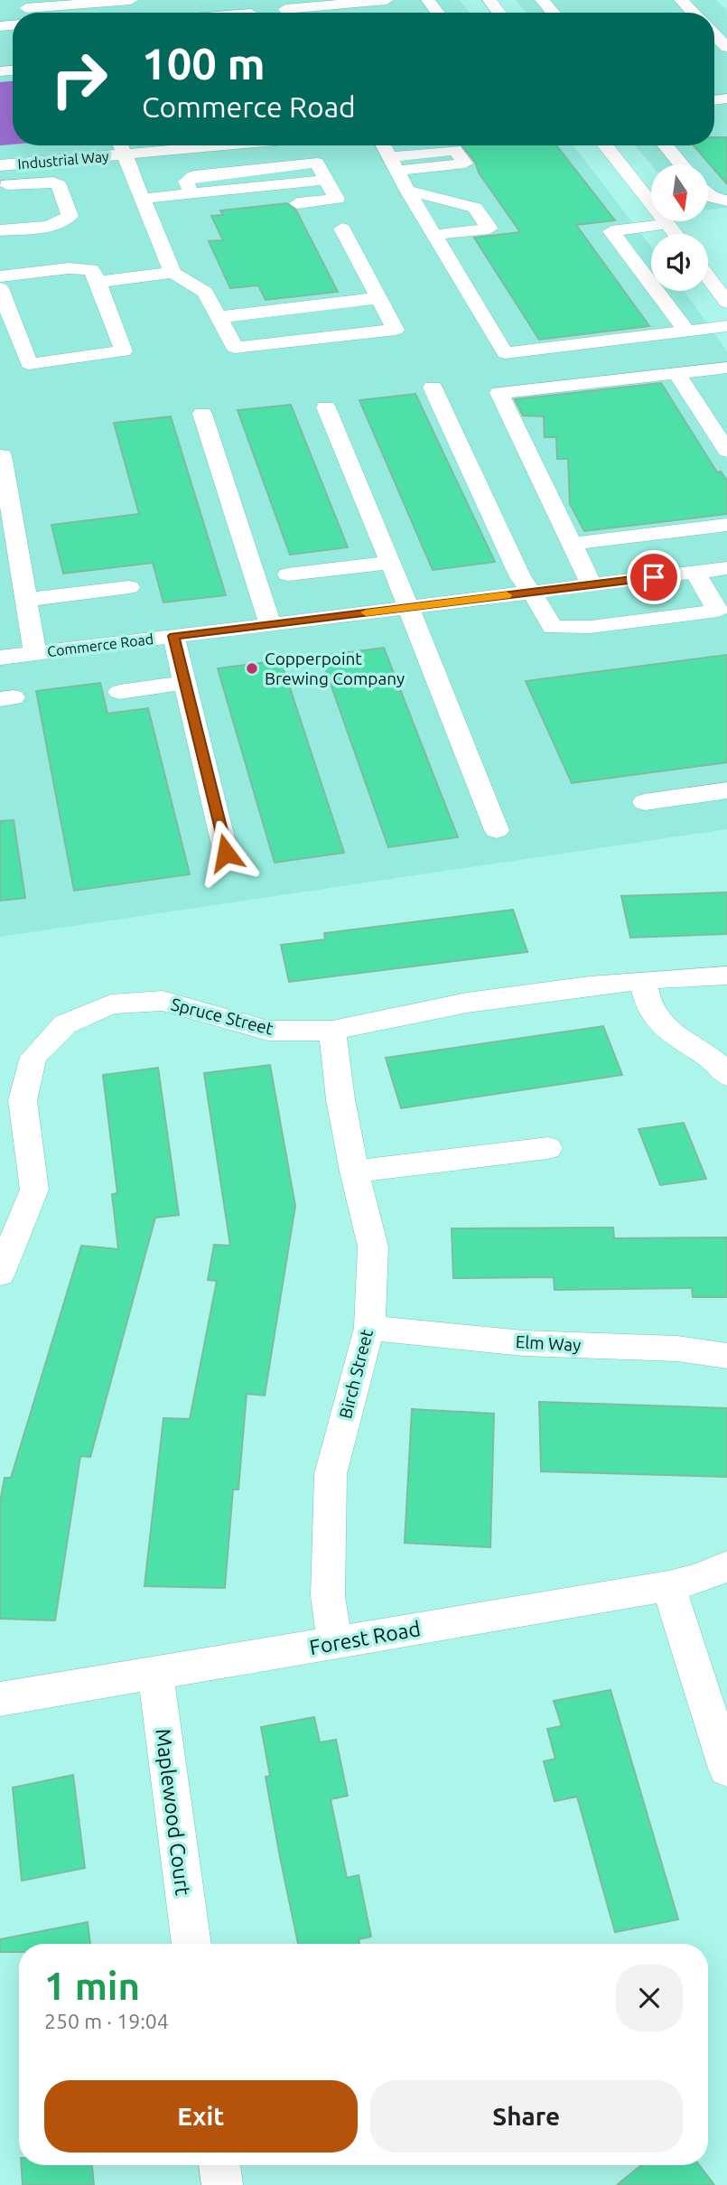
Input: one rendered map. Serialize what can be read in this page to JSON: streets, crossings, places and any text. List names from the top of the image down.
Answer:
{
  "streets": {
    "street": [
      "Industrial Way",
      "Commerce Road",
      "Spruce Street",
      "Elm Way",
      "Birch Street",
      "Forest Road",
      "Maplewood Court"
    ]
  },
  "crossings": [
    ["Spruce Street", "Birch Street"],
    ["Elm Way", "Birch Street"],
    ["Birch Street", "Forest Road"],
    ["Forest Road", "Maplewood Court"]
  ],
  "places": ["Copperpoint Brewing Company"],
  "north": "bottom",
  "page": {
    "turn": ["100 m", "Commerce Road"],
    "heading": ["1 min", "250 m · 19:04"],
    "buttons": ["Exit", "Share"]
  }
}
